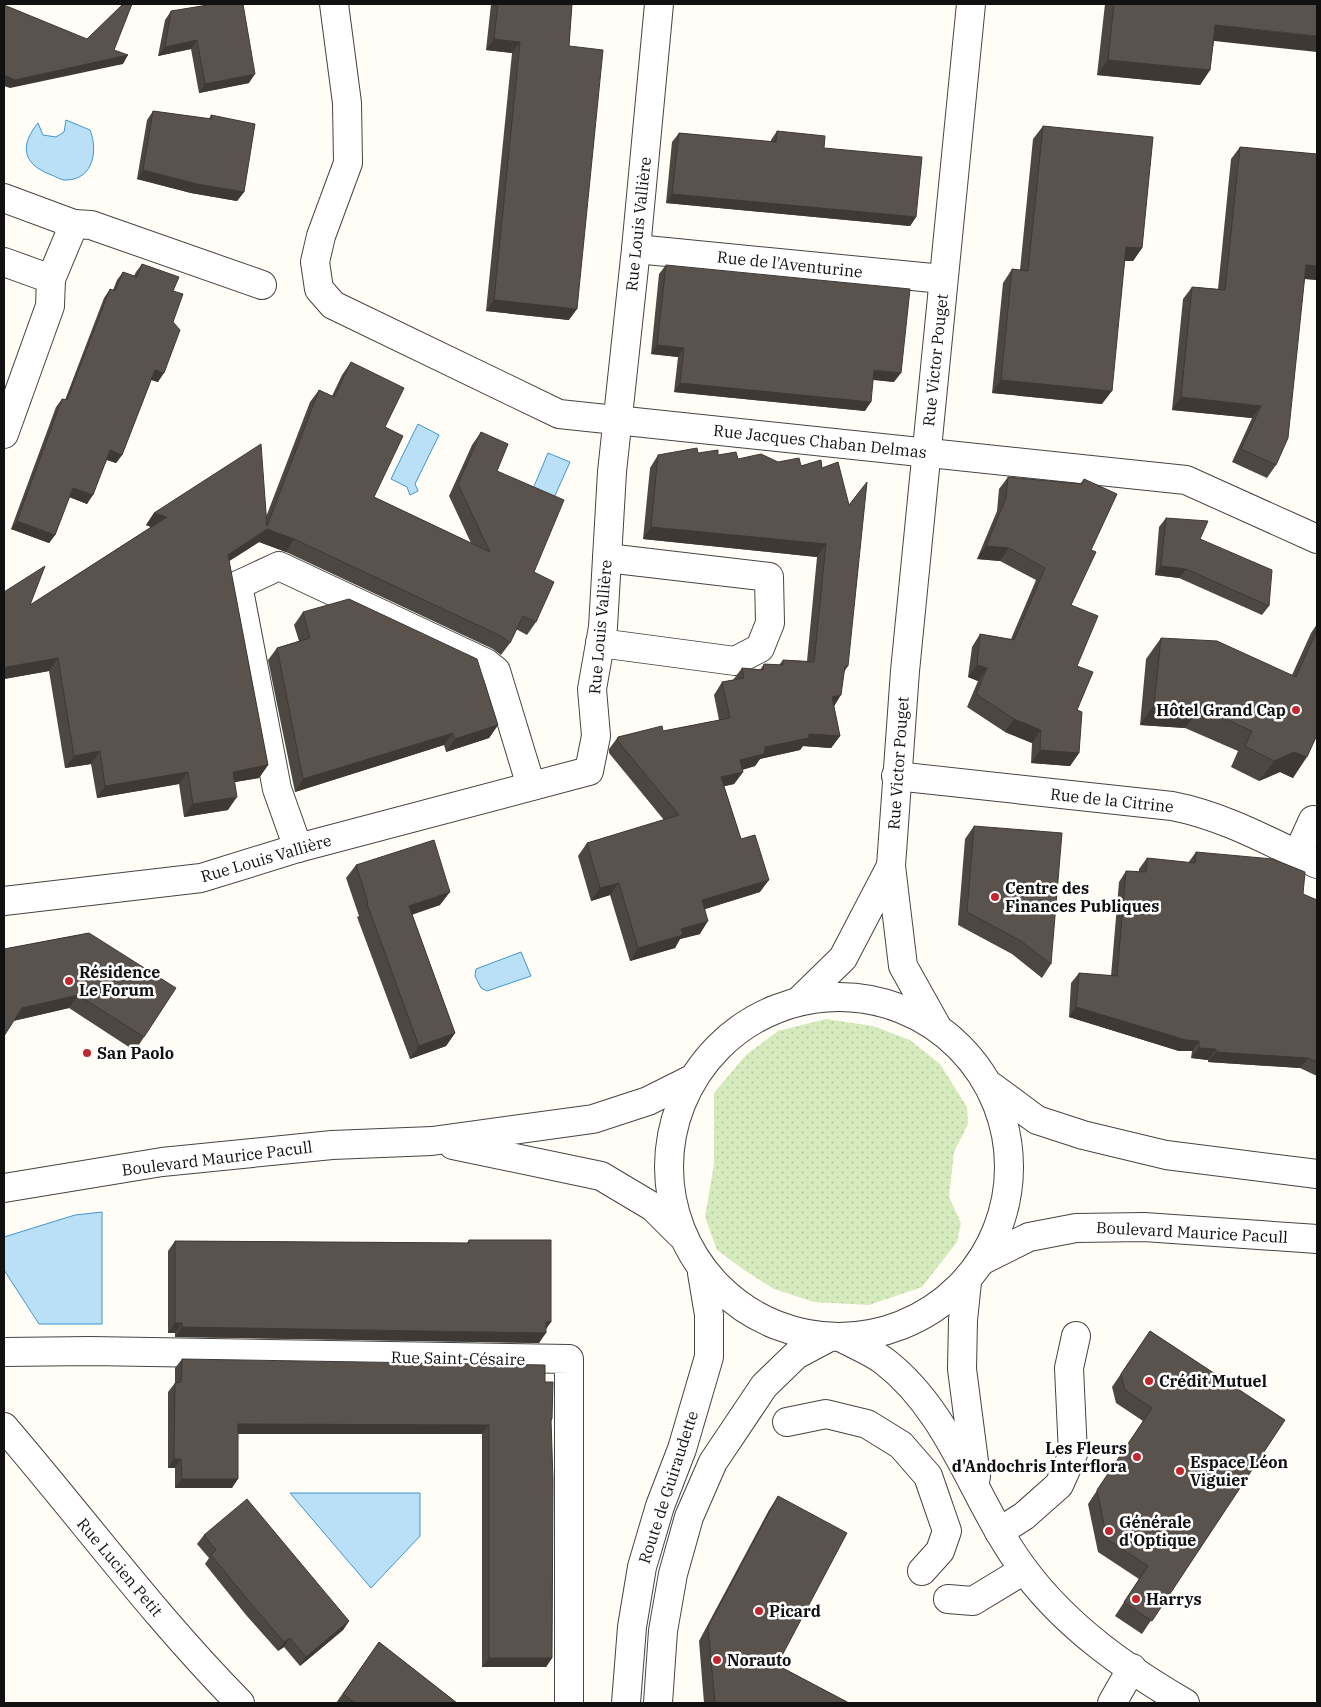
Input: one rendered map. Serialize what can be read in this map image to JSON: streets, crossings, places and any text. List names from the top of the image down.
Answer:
{
  "streets": {
    "street": [
      "Rue Louis Vallière",
      "Rue de l'Aventurine",
      "Rue Victor Pouget",
      "Rue Jacques Chaban Delmas",
      "Rue de la Citrine",
      "Boulevard Maurice Pacull",
      "Rue Saint-Césaire",
      "Route de Guiraudette",
      "Rue Lucien Petit"
    ]
  },
  "crossings": [
    ["Rue Louis Vallière", "Rue de l'Aventurine"],
    ["Rue Louis Vallière", "Rue Jacques Chaban Delmas"],
    ["Rue de l'Aventurine", "Rue Victor Pouget"],
    ["Rue Victor Pouget", "Rue Jacques Chaban Delmas"],
    ["Rue Victor Pouget", "Rue de la Citrine"]
  ],
  "places": [
    "Hôtel Grand Cap",
    "Centre des Finances Publiques",
    "Résidence Le Forum",
    "San Paolo",
    "Crédit Mutuel",
    "Les Fleurs d'Andochris Interflora",
    "Espace Léon Viguier",
    "Générale d'Optique",
    "Harrys",
    "Picard",
    "Norauto"
  ]
}
